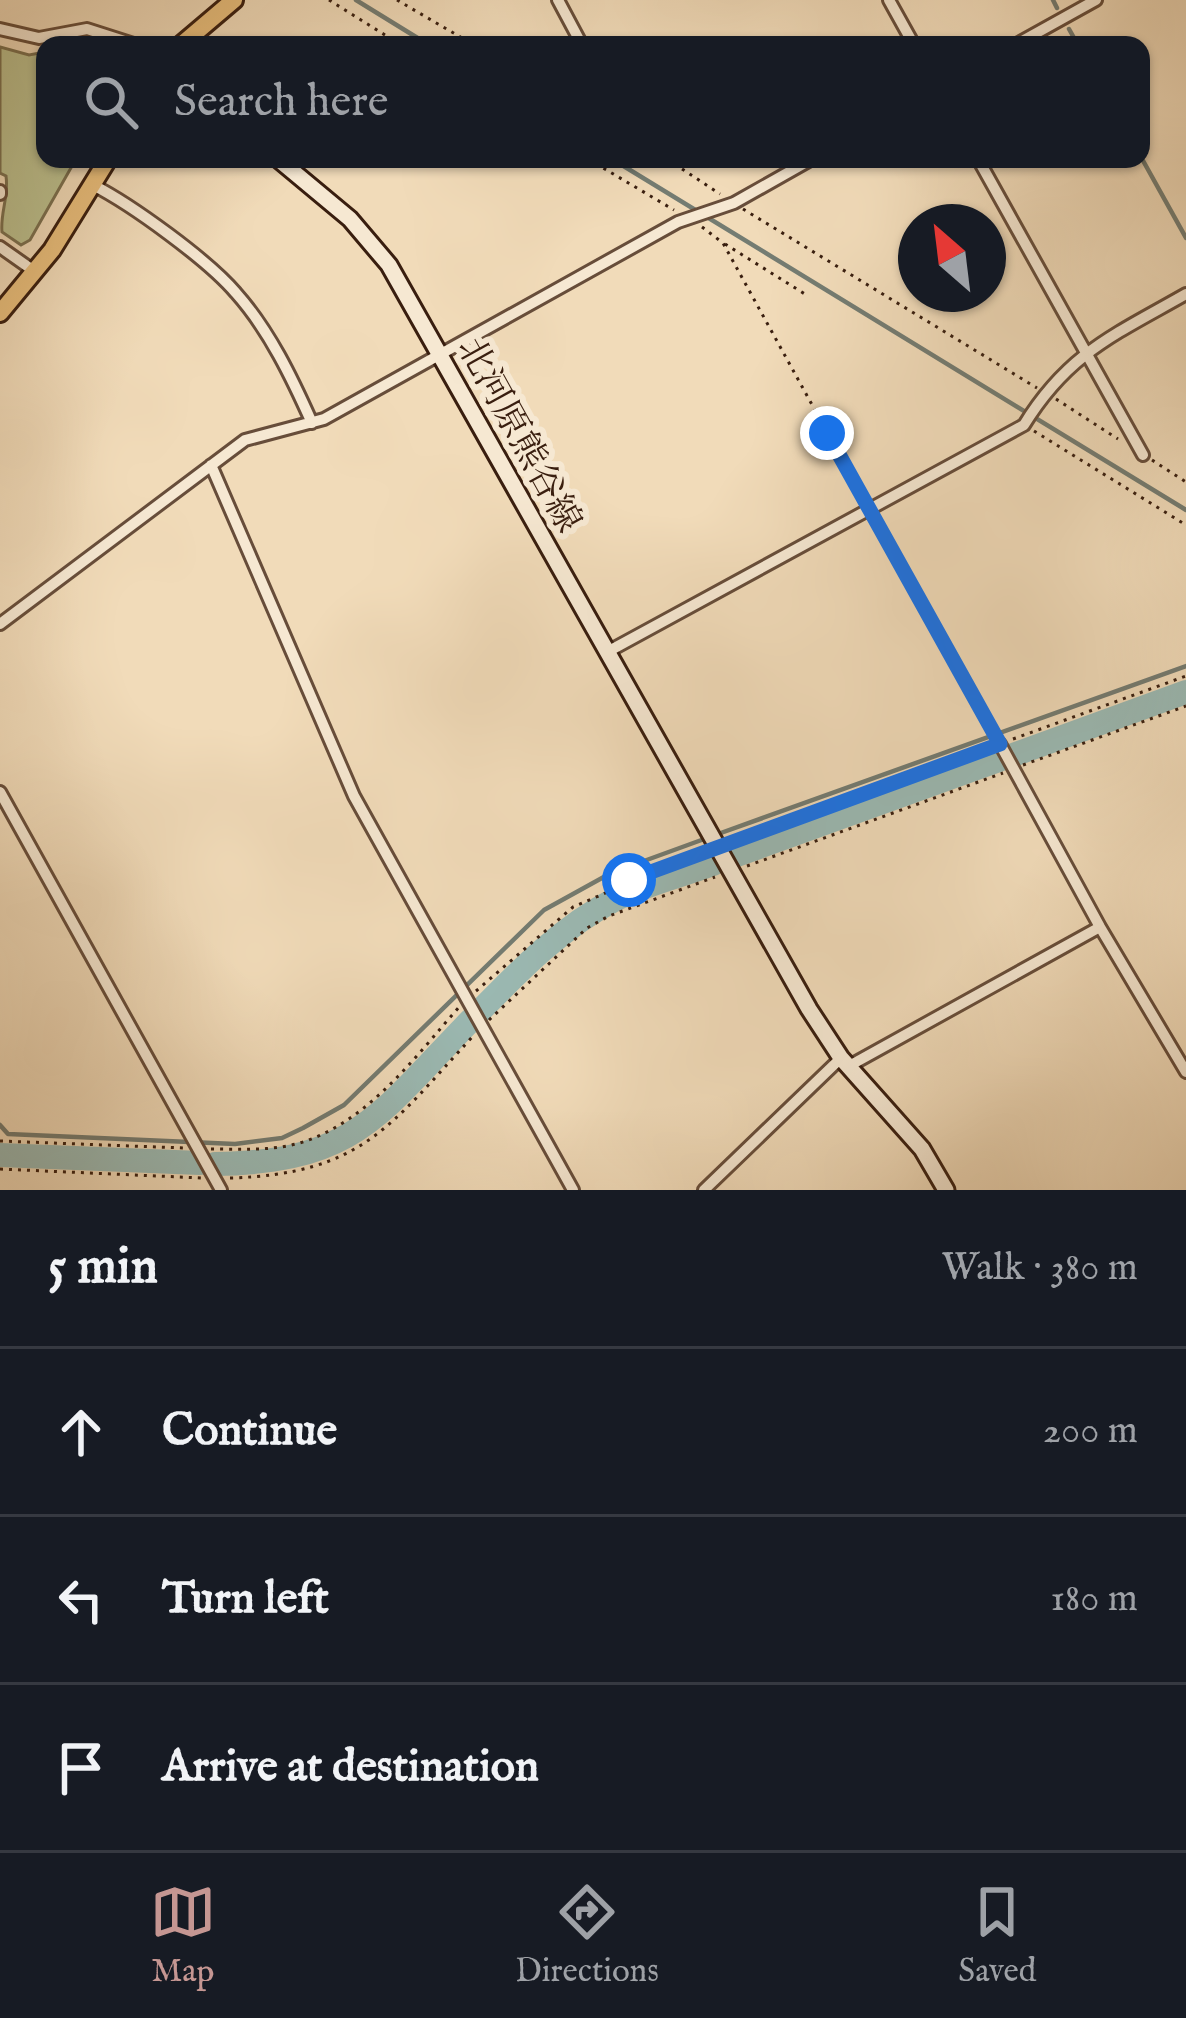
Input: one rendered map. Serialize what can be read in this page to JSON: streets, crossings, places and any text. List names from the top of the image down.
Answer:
{
  "streets": {
    "main road": ["北河原熊谷線"]
  },
  "north": "top left",
  "page": {
    "search": "Search here",
    "heading": ["5 min", "Walk · 380 m"],
    "list": [
      ["Continue", "200 m"],
      ["Turn left", "180 m"],
      "Arrive at destination"
    ],
    "nav": ["Map", "Directions", "Saved"]
  }
}
